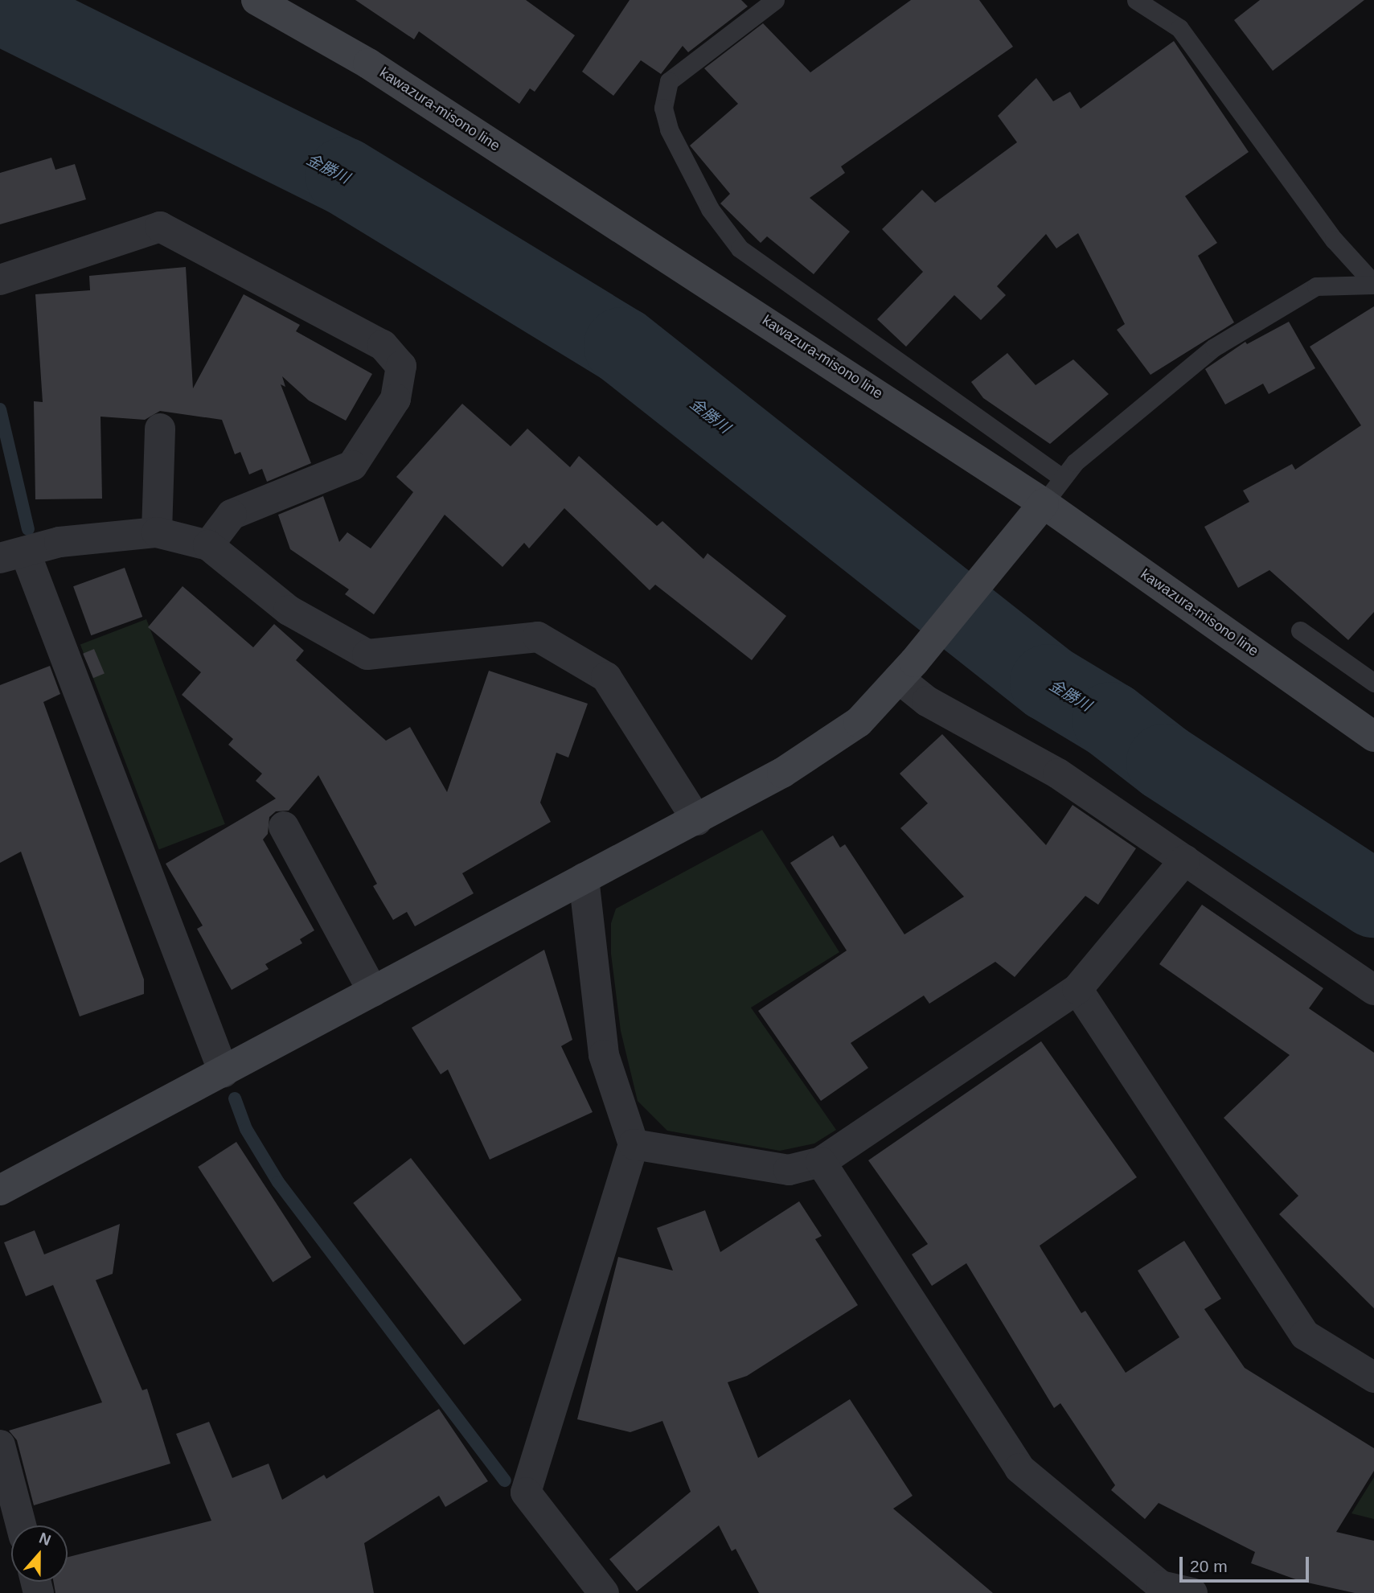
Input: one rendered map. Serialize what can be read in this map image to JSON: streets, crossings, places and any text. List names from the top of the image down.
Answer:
{
  "streets": {
    "main road": ["kawazura-misono line"]
  },
  "water": ["金勝川"],
  "scale_bar": "20 m",
  "north": "top"
}
